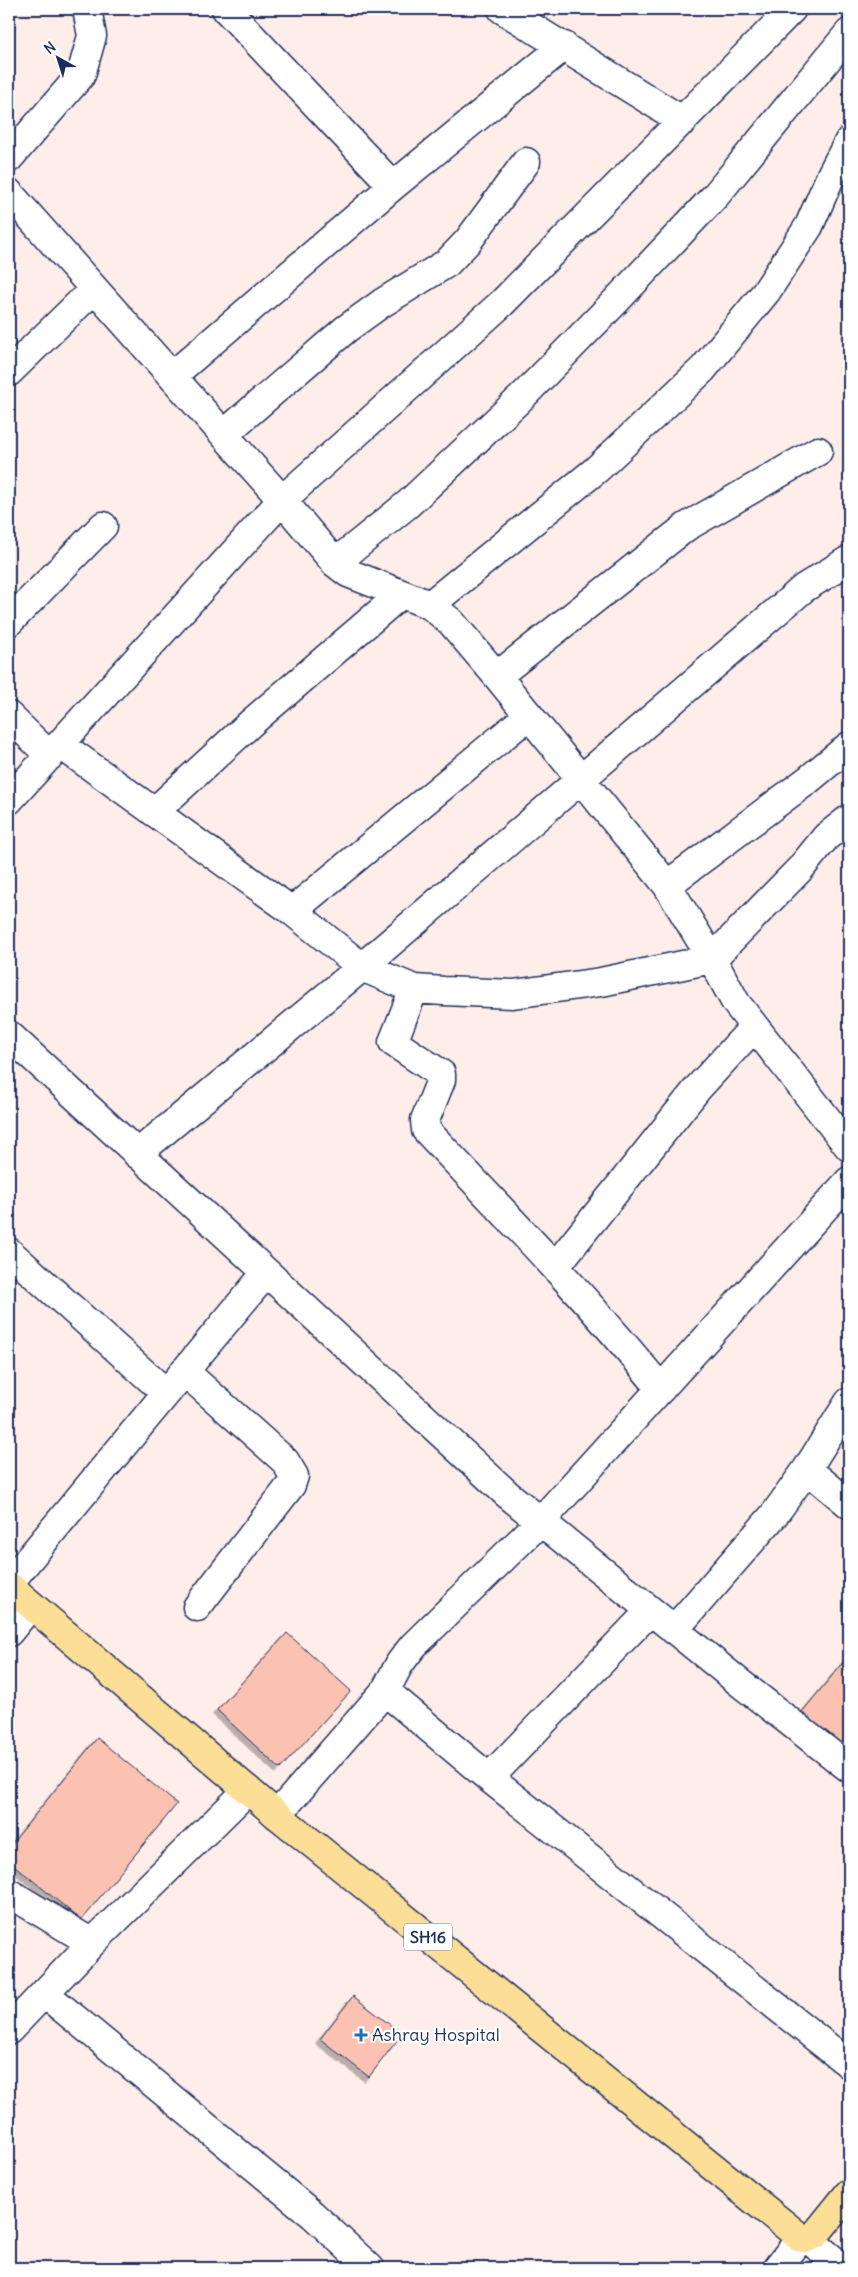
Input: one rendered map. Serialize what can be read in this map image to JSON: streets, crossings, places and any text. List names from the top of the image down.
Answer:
{
  "streets": {
    "main road": ["SH16"]
  },
  "places": {
    "health": ["Ashray Hospital"]
  },
  "north": "top left"
}
